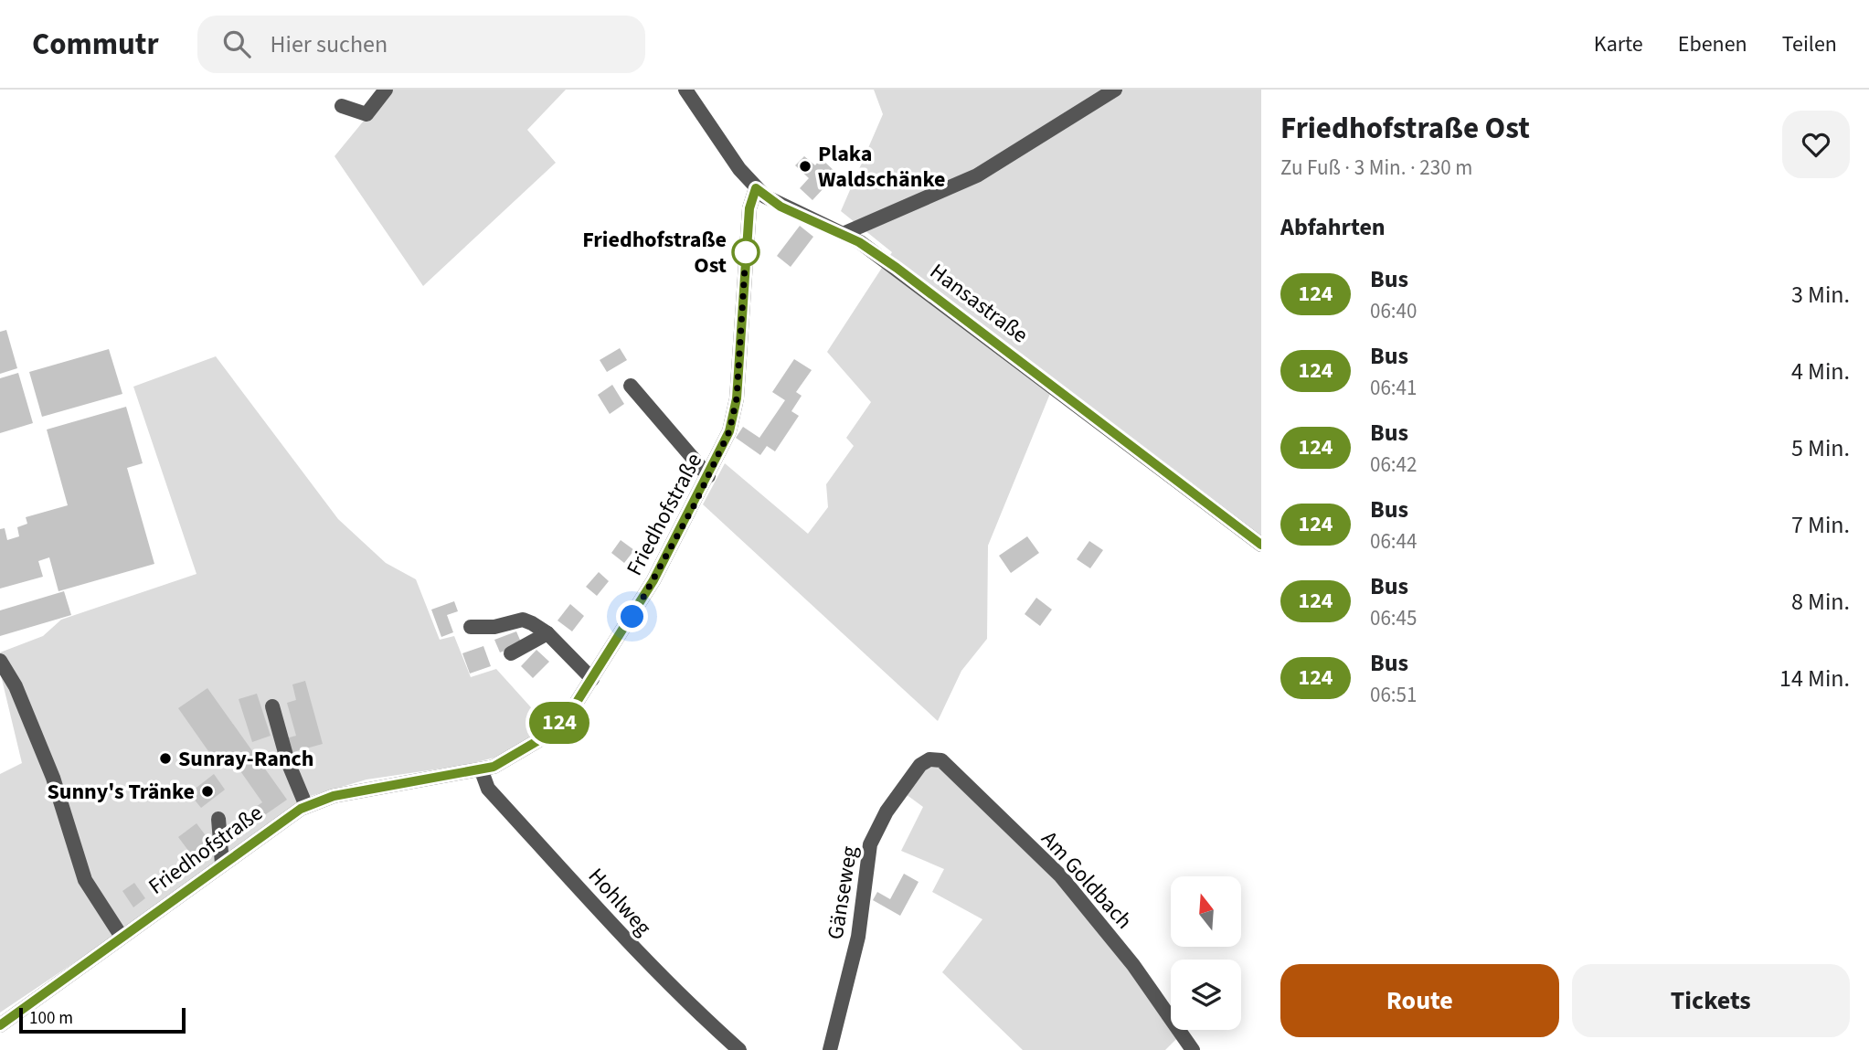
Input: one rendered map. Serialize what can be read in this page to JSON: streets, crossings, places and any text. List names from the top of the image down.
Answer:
{
  "streets": {
    "street": [
      "Hansastraße",
      "Friedhofstraße",
      "Am Goldbach",
      "Gänseweg",
      "Hohlweg"
    ]
  },
  "crossings": [
    ["Hansastraße", "Friedhofstraße"],
    ["Friedhofstraße", "Hohlweg"],
    ["Am Goldbach", "Gänseweg"]
  ],
  "places": [
    "Plaka Waldschänke",
    "Friedhofstraße Ost",
    "Sunray-Ranch",
    "Sunny's Tränke"
  ],
  "lines": ["bus line 124"],
  "scale_bar": "100 m",
  "north": "top",
  "page": {
    "header": "Commutr",
    "search": "Hier suchen",
    "nav": ["Karte", "Ebenen", "Teilen"],
    "on_map": "124",
    "heading": [
      ["Friedhofstraße Ost", "Zu Fuß · 3 Min. · 230 m"],
      "Abfahrten"
    ],
    "list": [
      {
        "mark": "124",
        "name": "Bus",
        "note": "06:40",
        "value": "3 Min."
      },
      {
        "mark": "124",
        "name": "Bus",
        "note": "06:41",
        "value": "4 Min."
      },
      {
        "mark": "124",
        "name": "Bus",
        "note": "06:42",
        "value": "5 Min."
      },
      {
        "mark": "124",
        "name": "Bus",
        "note": "06:44",
        "value": "7 Min."
      },
      {
        "mark": "124",
        "name": "Bus",
        "note": "06:45",
        "value": "8 Min."
      },
      {
        "mark": "124",
        "name": "Bus",
        "note": "06:51",
        "value": "14 Min."
      }
    ],
    "buttons": ["Route", "Tickets"],
    "scale": "100 m"
  }
}
